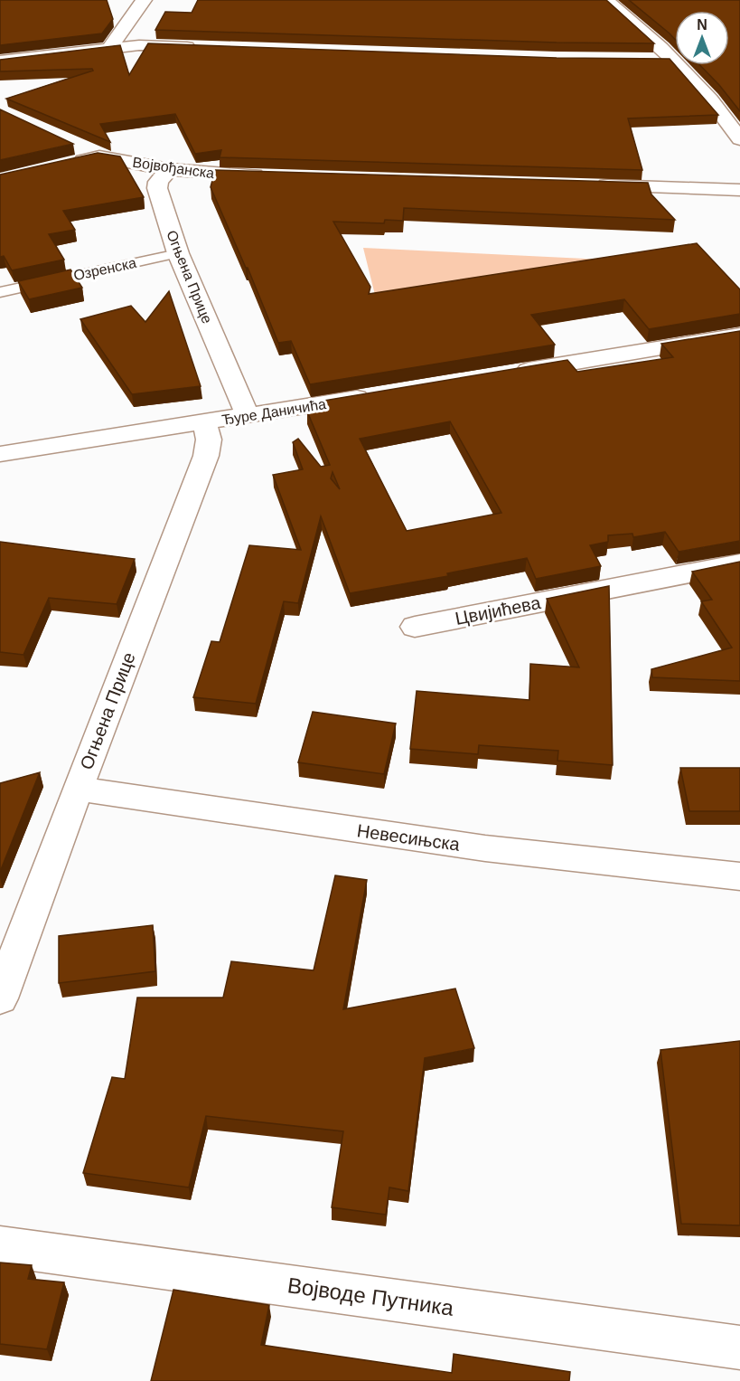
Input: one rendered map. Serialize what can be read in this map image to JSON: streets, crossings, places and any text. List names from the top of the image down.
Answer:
{
  "streets": {
    "street": [
      "Војвођанска",
      "Огњена Прице",
      "Ђуре Даничића",
      "Цвијићева",
      "Невесињска",
      "Војводе Путника"
    ],
    "lane": ["Озренска"]
  },
  "crossings": [
    ["Војвођанска", "Огњена Прице"],
    ["Озренска", "Огњена Прице"],
    ["Огњена Прице", "Ђуре Даничића"],
    ["Огњена Прице", "Невесињска"]
  ],
  "north": "top"
}
